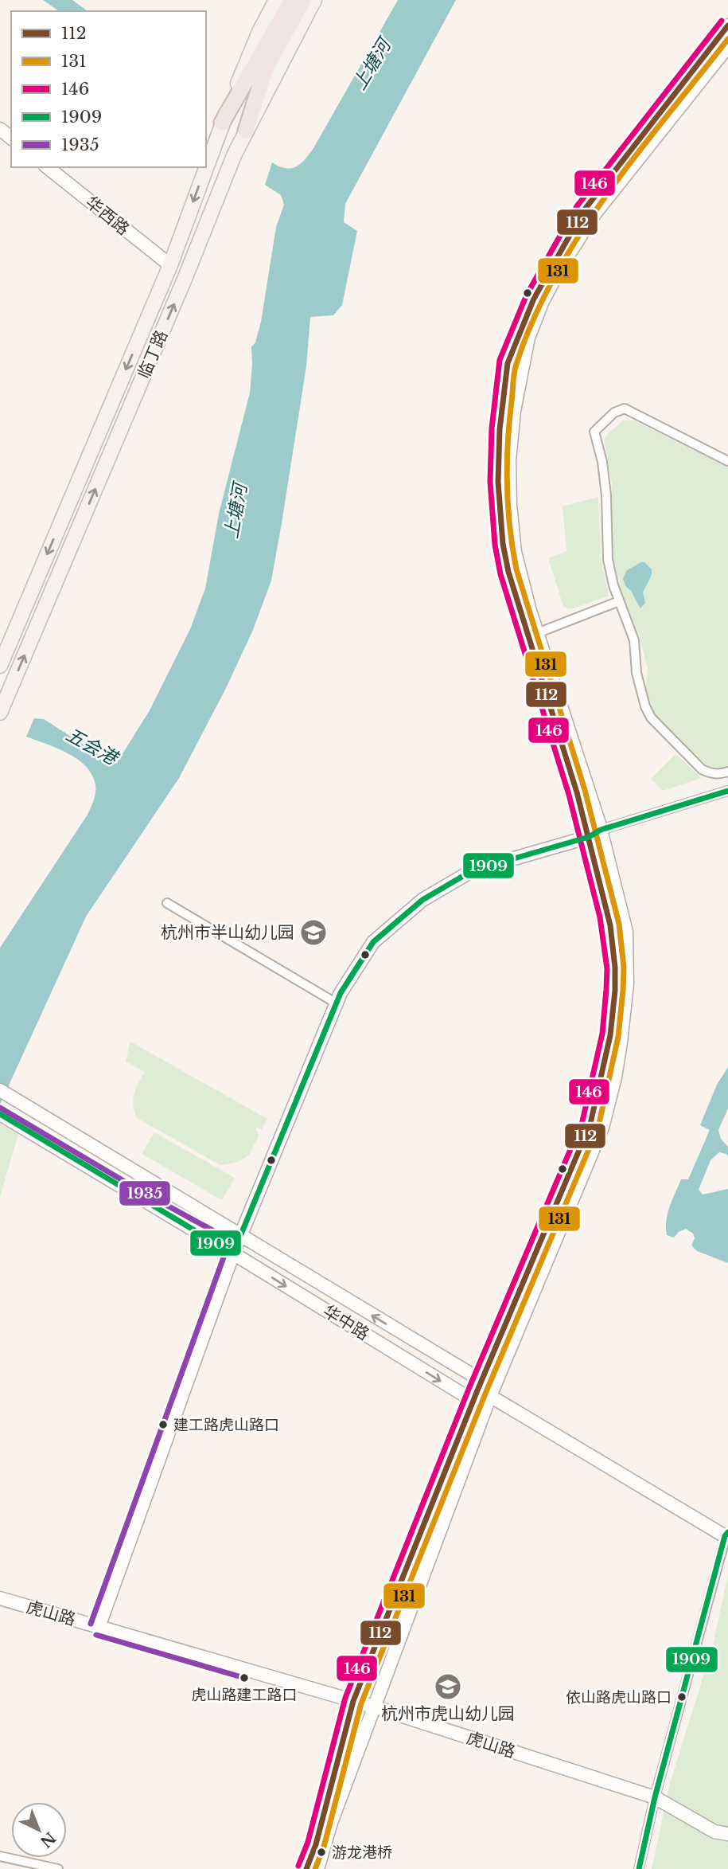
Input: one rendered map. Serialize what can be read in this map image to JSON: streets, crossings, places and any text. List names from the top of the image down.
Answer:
{
  "streets": {
    "main road": [
      "华西路",
      "临丁路",
      "华中路",
      "虎山路"
    ]
  },
  "crossings": [
    ["华西路", "临丁路"]
  ],
  "water": ["上塘河", "五会港"],
  "places": {
    "school or university": ["杭州市半山幼儿园", "杭州市虎山幼儿园"],
    "other": [
      "建工路虎山路口",
      "虎山路建工路口",
      "依山路虎山路口",
      "游龙港桥"
    ]
  },
  "lines": [
    "transit line 146",
    "transit line 112",
    "transit line 131",
    "transit line 1909",
    "transit line 1935"
  ],
  "legend": [
    "112",
    "131",
    "146",
    "1909",
    "1935"
  ],
  "north": "bottom right"
}
